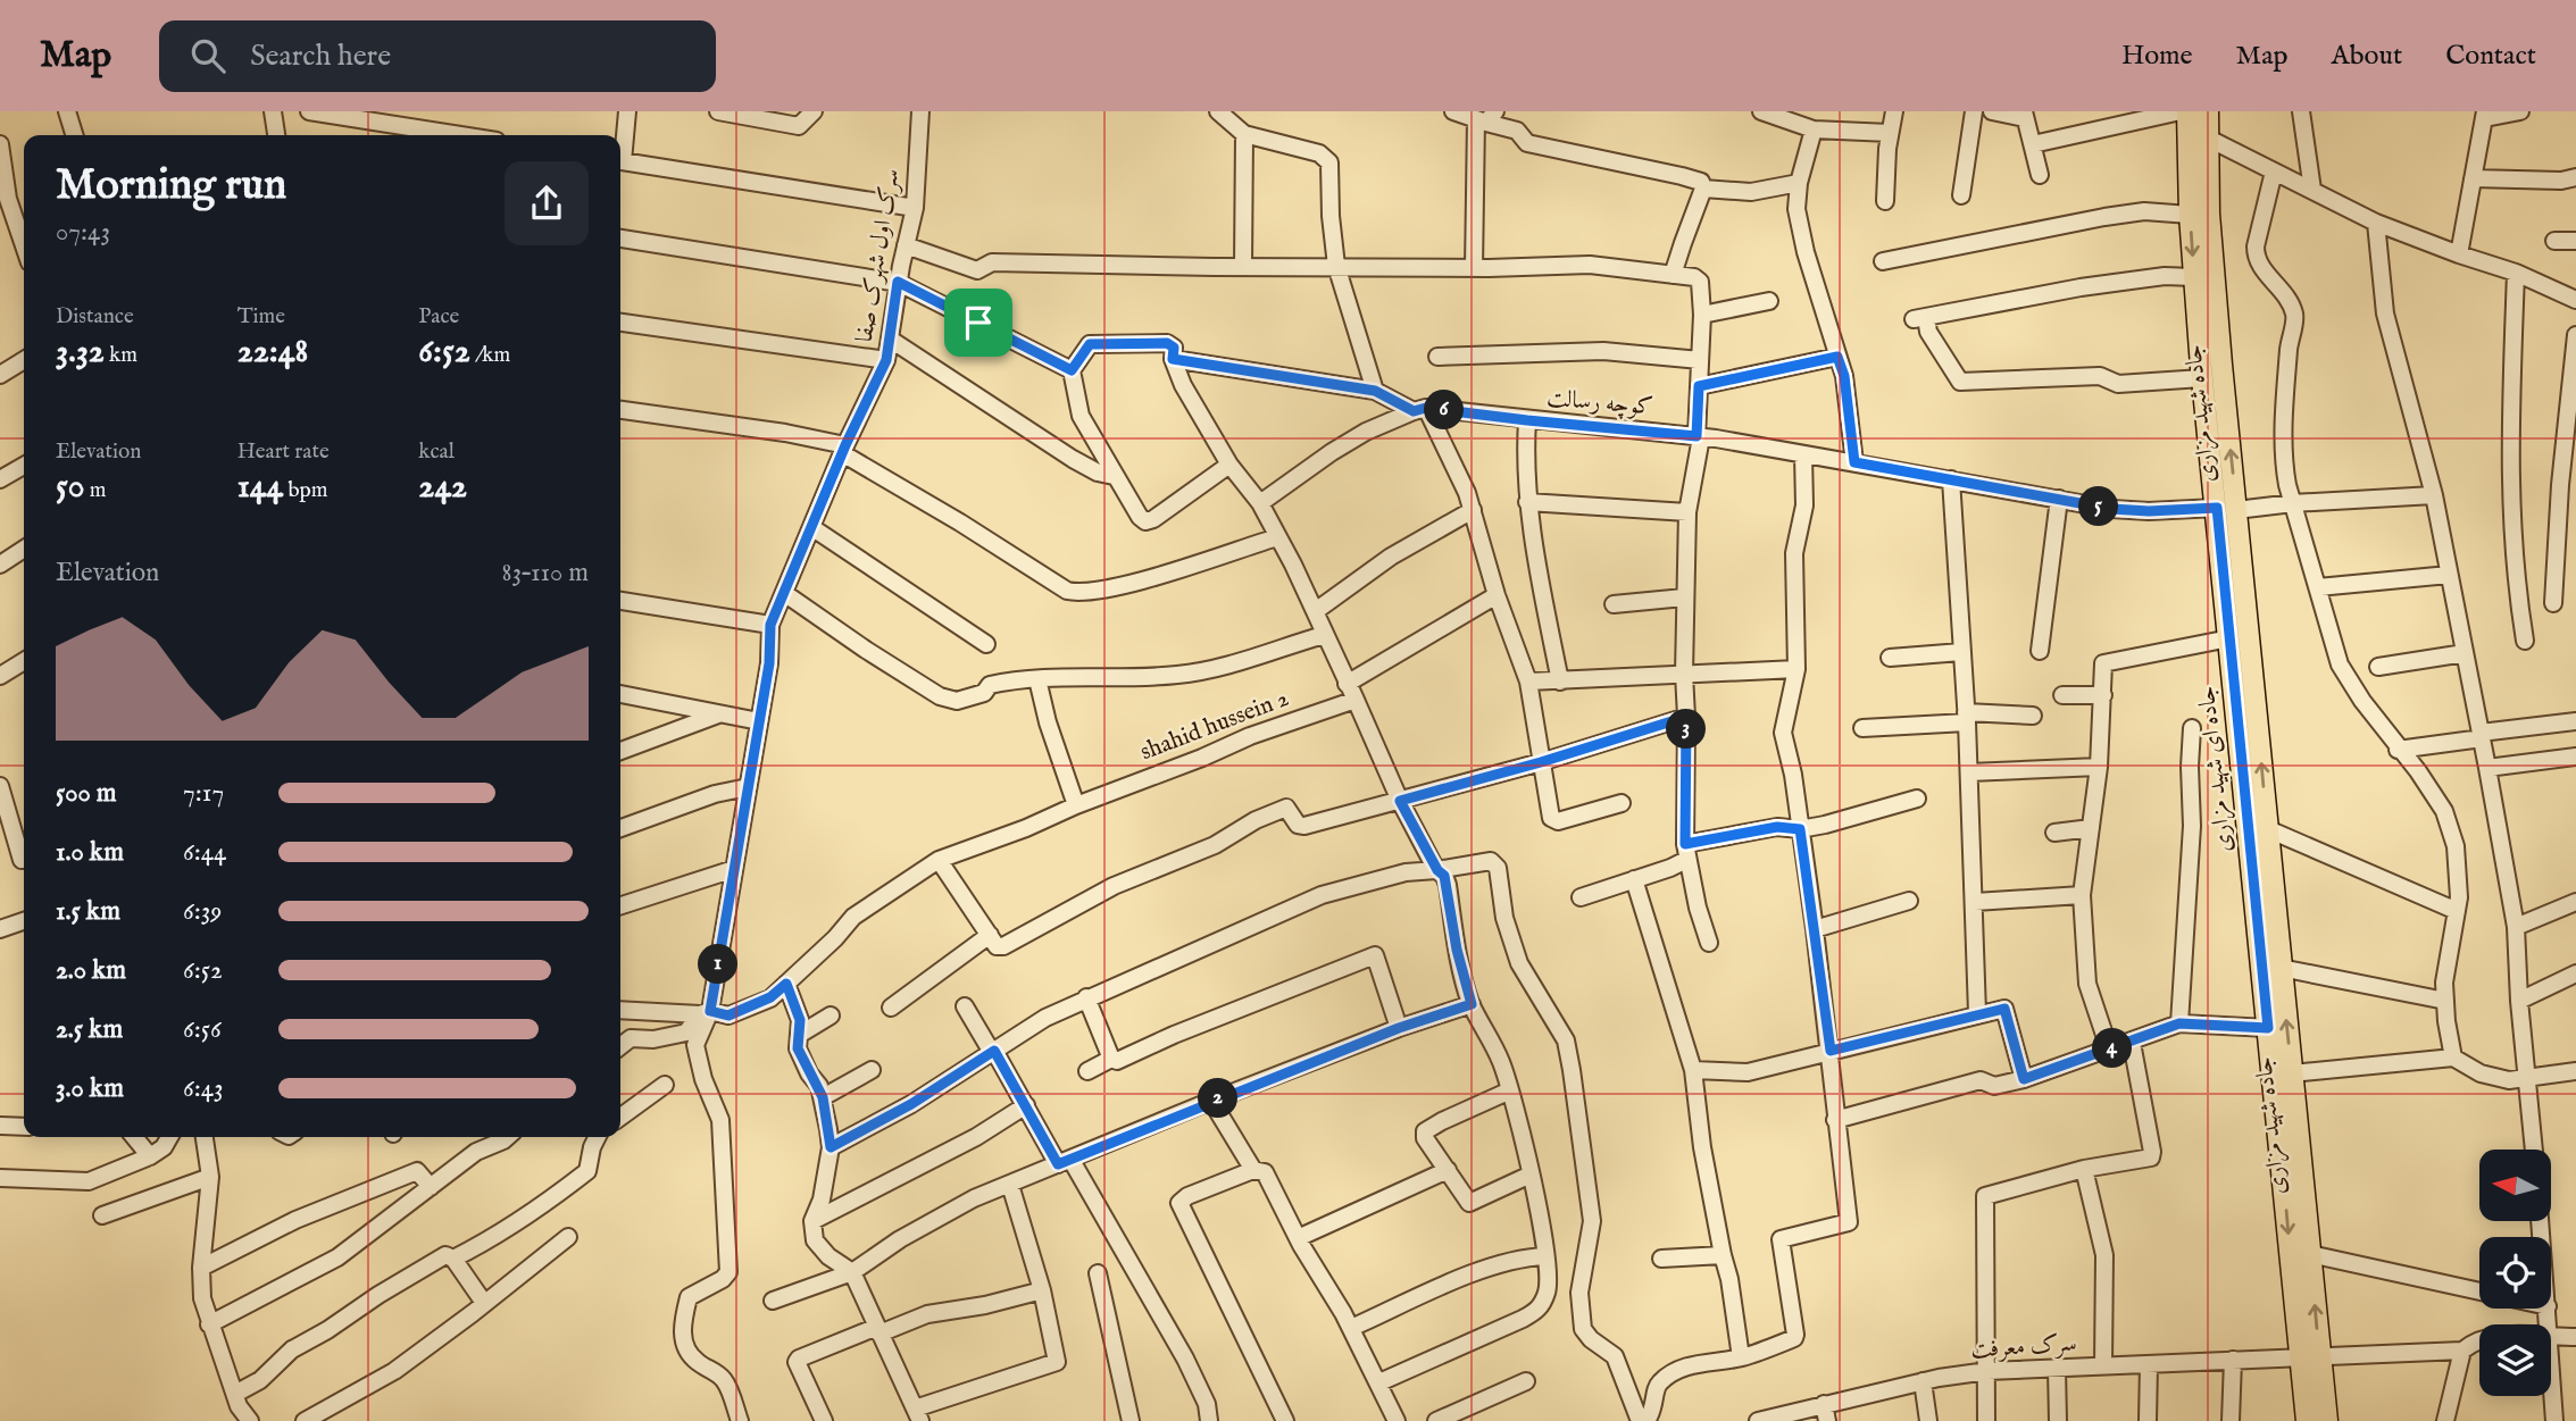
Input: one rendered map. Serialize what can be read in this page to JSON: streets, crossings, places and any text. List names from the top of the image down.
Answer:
{
  "streets": {
    "main road": ["جاده شهید مزاری", "جاده ای شهید مزاری"],
    "street": [
      "سرک اول شهرک صفا",
      "کوچه رسالت",
      "shahid hussein 2",
      "سرک معرفت"
    ]
  },
  "crossings": [
    ["کوچه رسالت", "جاده شهید مزاری"],
    ["کوچه رسالت", "جاده ای شهید مزاری"],
    ["جاده شهید مزاری", "جاده ای شهید مزاری"],
    ["جاده شهید مزاری", "سرک معرفت"],
    ["جاده ای شهید مزاری", "سرک معرفت"]
  ],
  "one_way": ["جاده شهید مزاری"],
  "north": "left",
  "page": {
    "header": "Map",
    "search": "Search here",
    "nav": [
      "Home",
      "Map",
      "About",
      "Contact"
    ],
    "heading": ["Morning run", "07:43"],
    "stats": [
      ["Distance", "3.32 km"],
      ["Time", "22:48"],
      ["Pace", "6:52 /km"],
      ["Elevation", "50 m"],
      ["Heart rate", "144 bpm"],
      ["kcal", "242"]
    ],
    "pins": [
      "6",
      "5",
      "3",
      "1",
      "4",
      "2"
    ],
    "chart": ["Elevation", "83–110 m"],
    "list": [
      {
        "name": "500 m",
        "note": "7:17"
      },
      {
        "name": "1.0 km",
        "note": "6:44"
      },
      {
        "name": "1.5 km",
        "note": "6:39"
      },
      {
        "name": "2.0 km",
        "note": "6:52"
      },
      {
        "name": "2.5 km",
        "note": "6:56"
      },
      {
        "name": "3.0 km",
        "note": "6:43"
      }
    ]
  }
}
